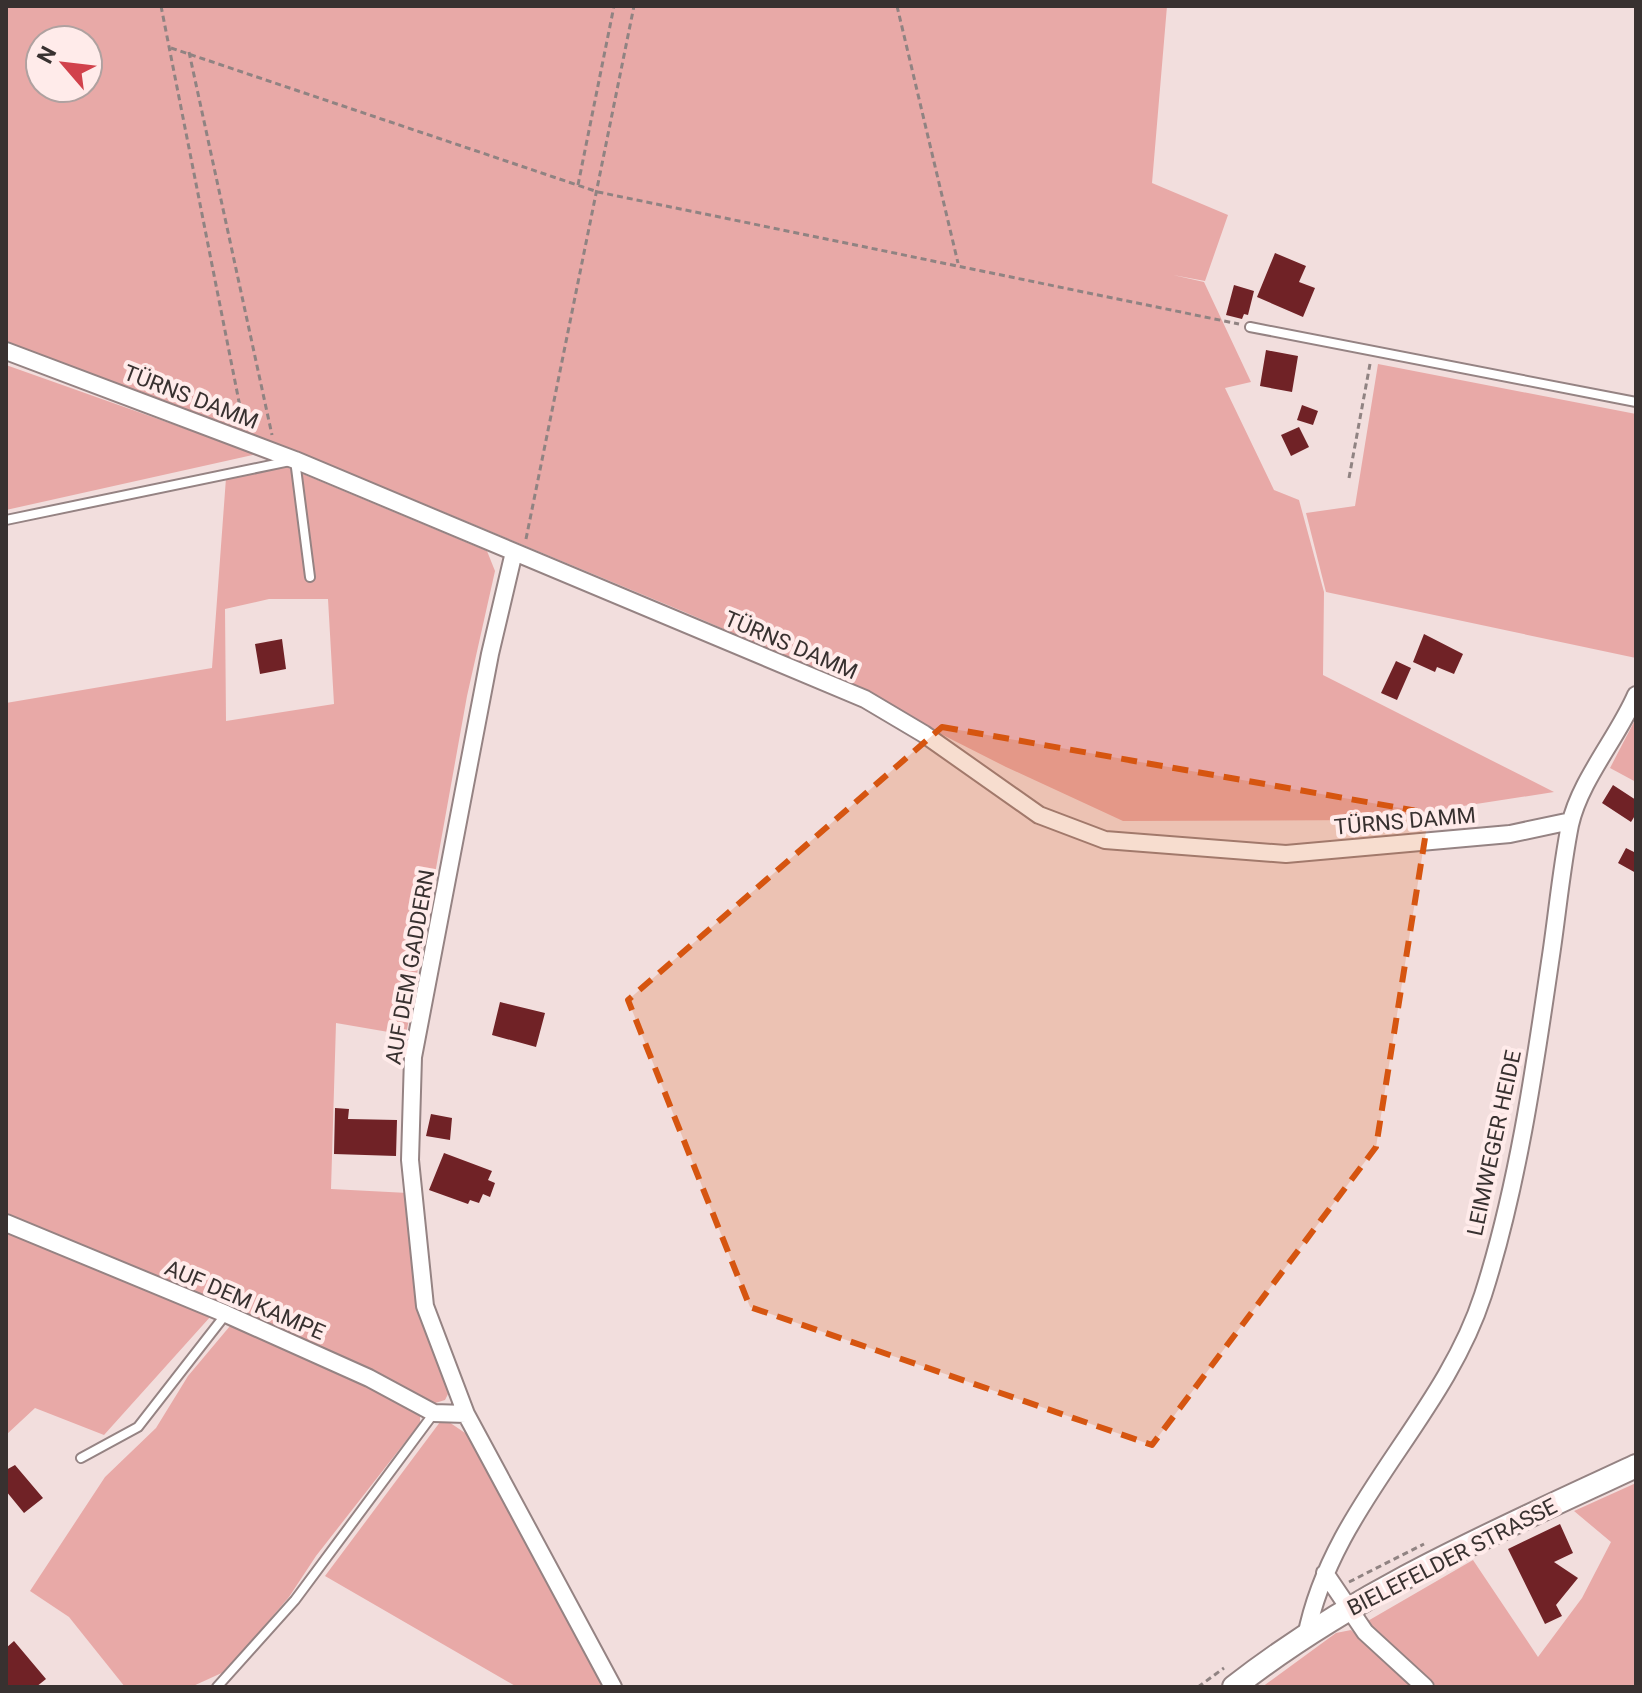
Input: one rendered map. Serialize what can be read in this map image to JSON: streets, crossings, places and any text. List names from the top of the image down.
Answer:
{
  "streets": {
    "main road": ["BIELEFELDER STRASSE"],
    "street": [
      "TÜRNS DAMM",
      "AUF DEM GADDERN",
      "LEIMWEGER HEIDE",
      "AUF DEM KAMPE"
    ]
  },
  "crossings": [
    ["TÜRNS DAMM", "AUF DEM GADDERN"],
    ["TÜRNS DAMM", "LEIMWEGER HEIDE"],
    ["AUF DEM GADDERN", "AUF DEM KAMPE"],
    ["LEIMWEGER HEIDE", "BIELEFELDER STRASSE"]
  ],
  "north": "top left"
}
